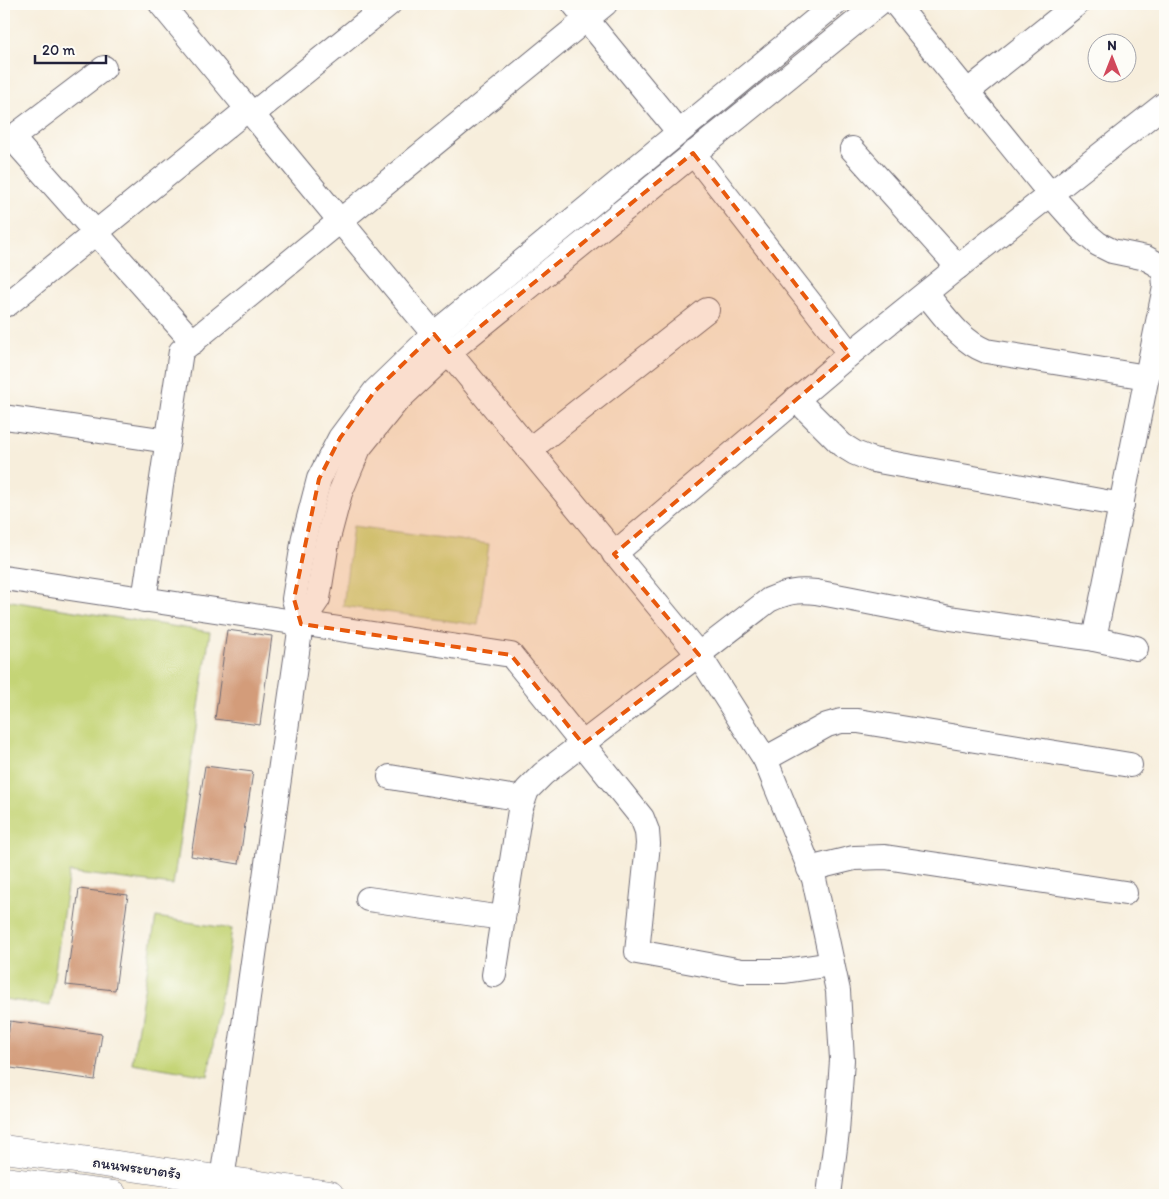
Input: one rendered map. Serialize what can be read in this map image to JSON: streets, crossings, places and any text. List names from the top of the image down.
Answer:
{
  "streets": {
    "main road": ["ถนนพระยาตรัง"]
  },
  "scale_bar": "20 m",
  "north": "top"
}
